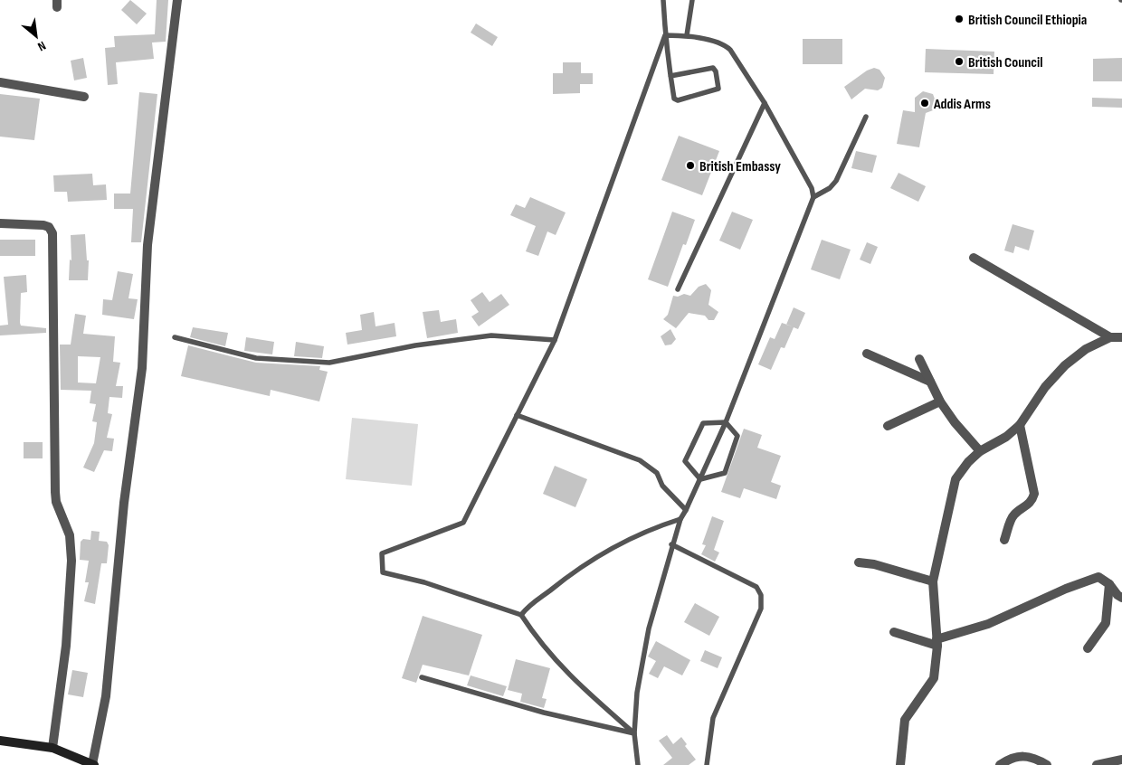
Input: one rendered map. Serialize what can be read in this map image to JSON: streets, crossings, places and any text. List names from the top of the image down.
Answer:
{
  "places": [
    "British Council Ethiopia",
    "British Council",
    "Addis Arms",
    "British Embassy"
  ],
  "north": "bottom right"
}
